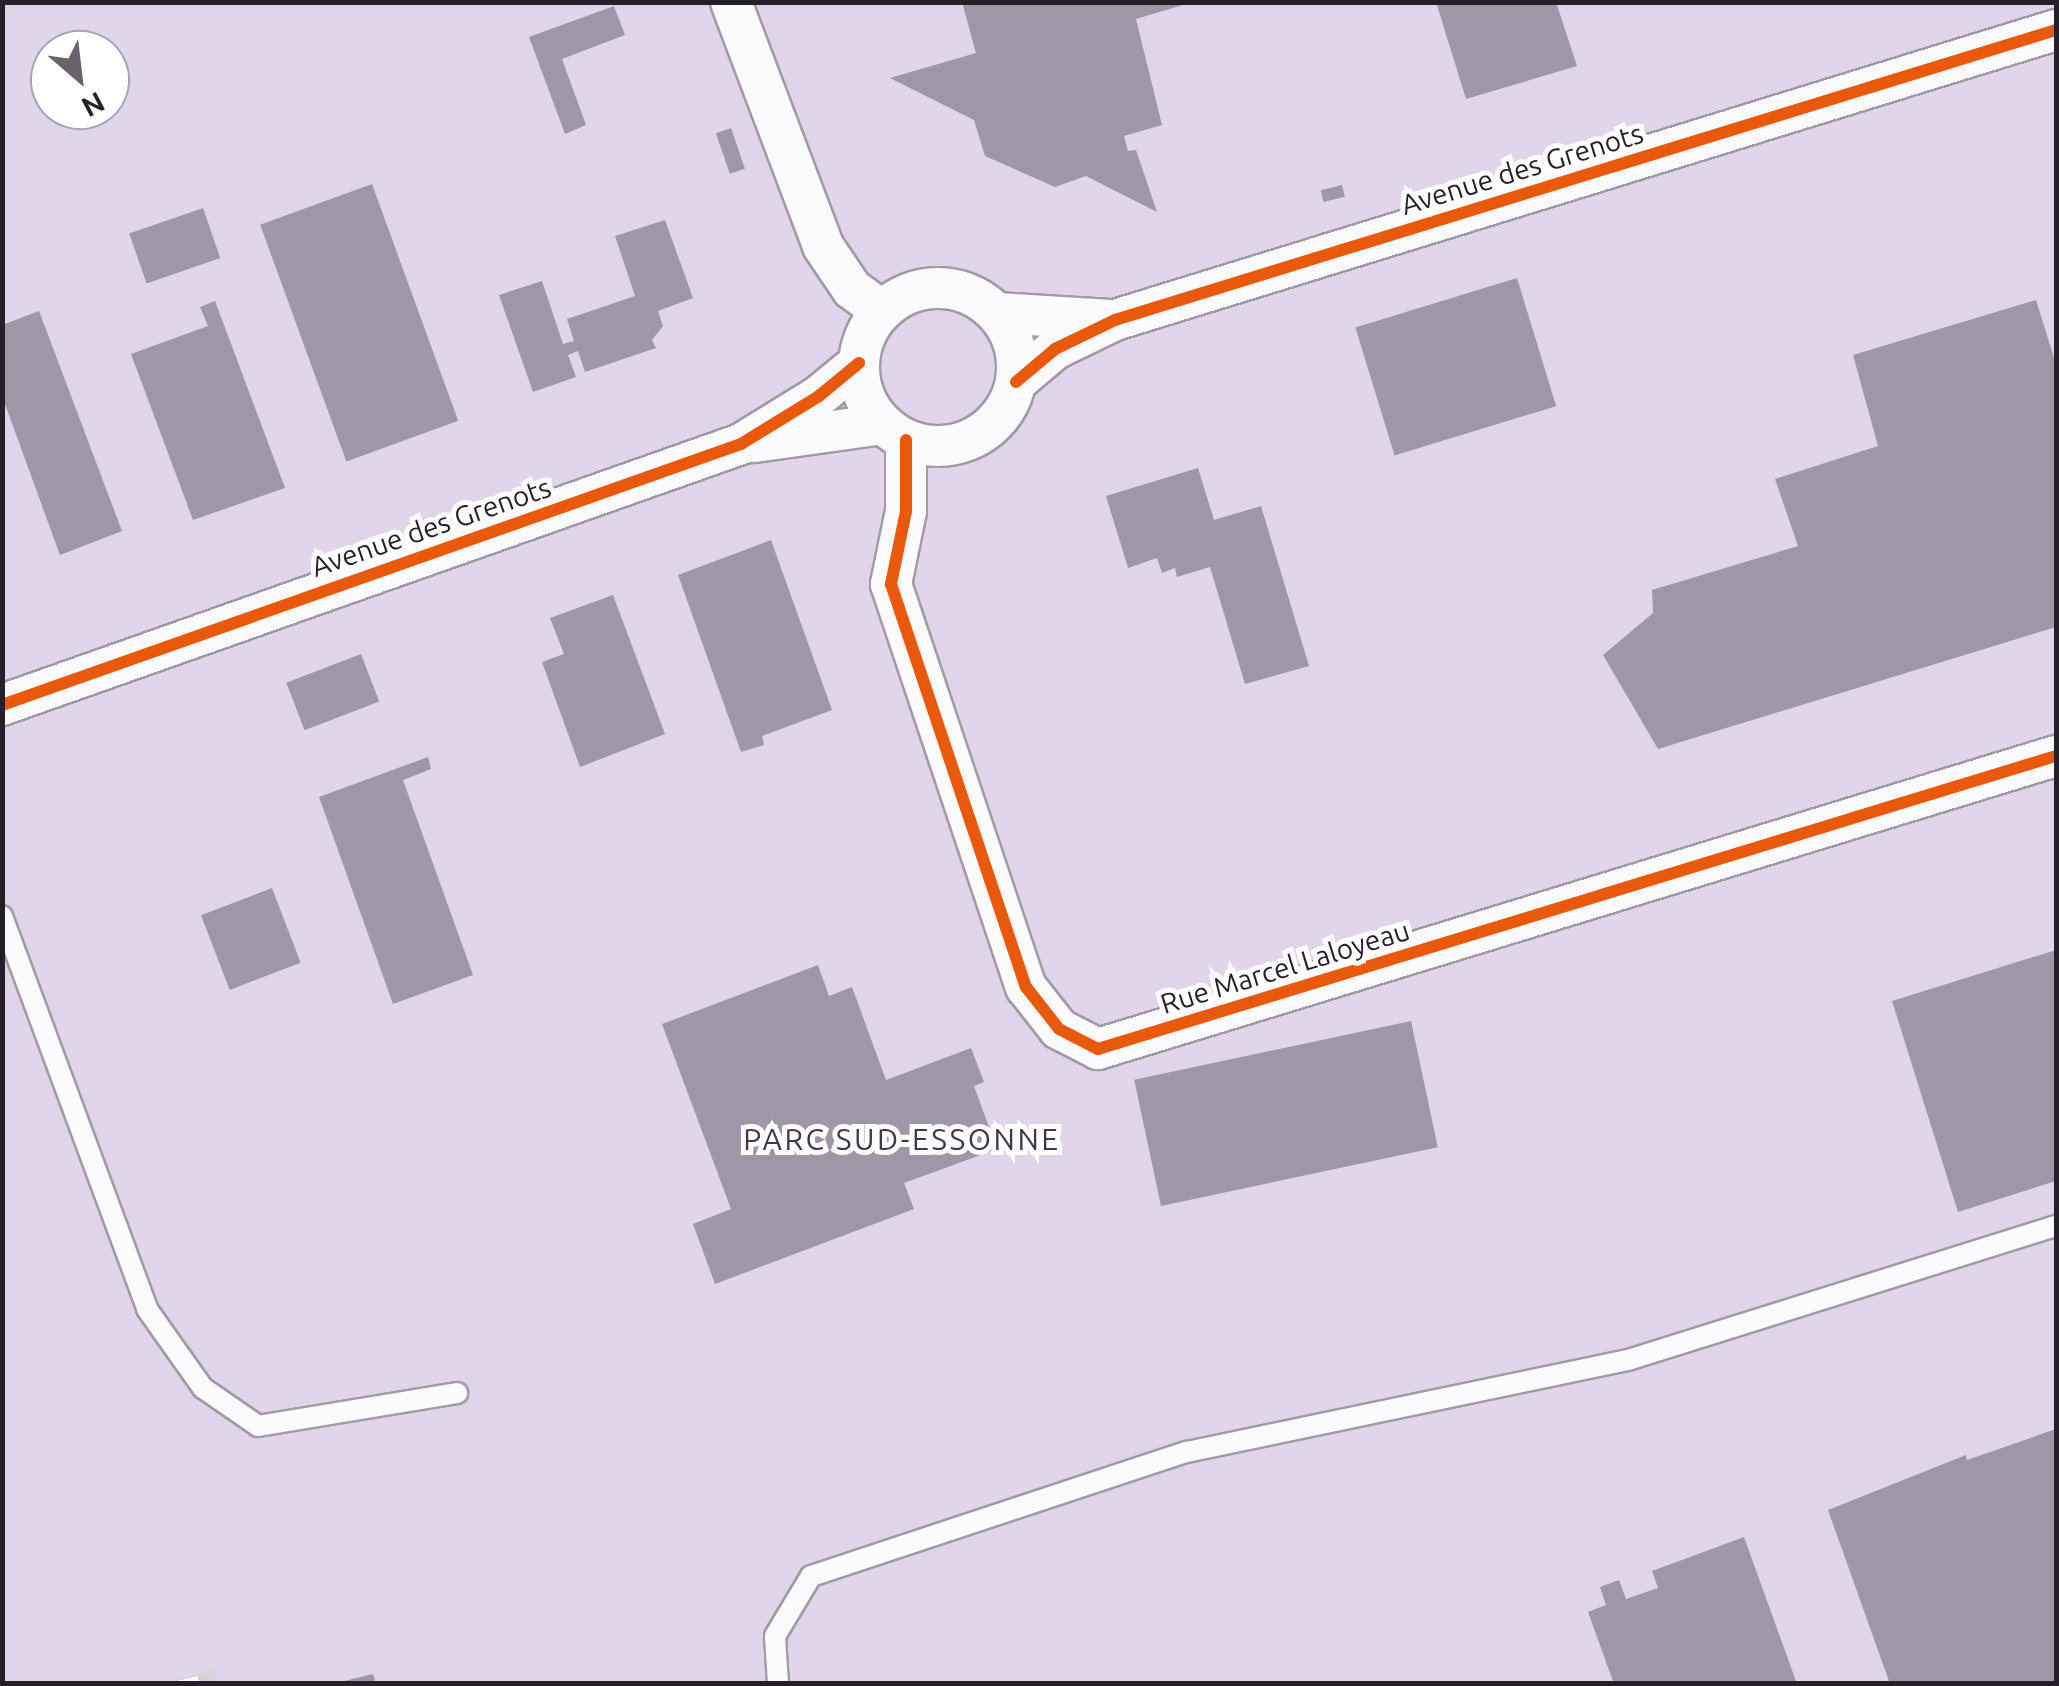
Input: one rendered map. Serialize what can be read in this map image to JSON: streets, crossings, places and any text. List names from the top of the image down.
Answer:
{
  "streets": {
    "street": ["Avenue des Grenots", "Rue Marcel Laloyeau"]
  },
  "crossings": [
    ["Avenue des Grenots", "Rue Marcel Laloyeau"]
  ],
  "districts": ["PARC SUD-ESSONNE"],
  "north": "bottom right"
}
